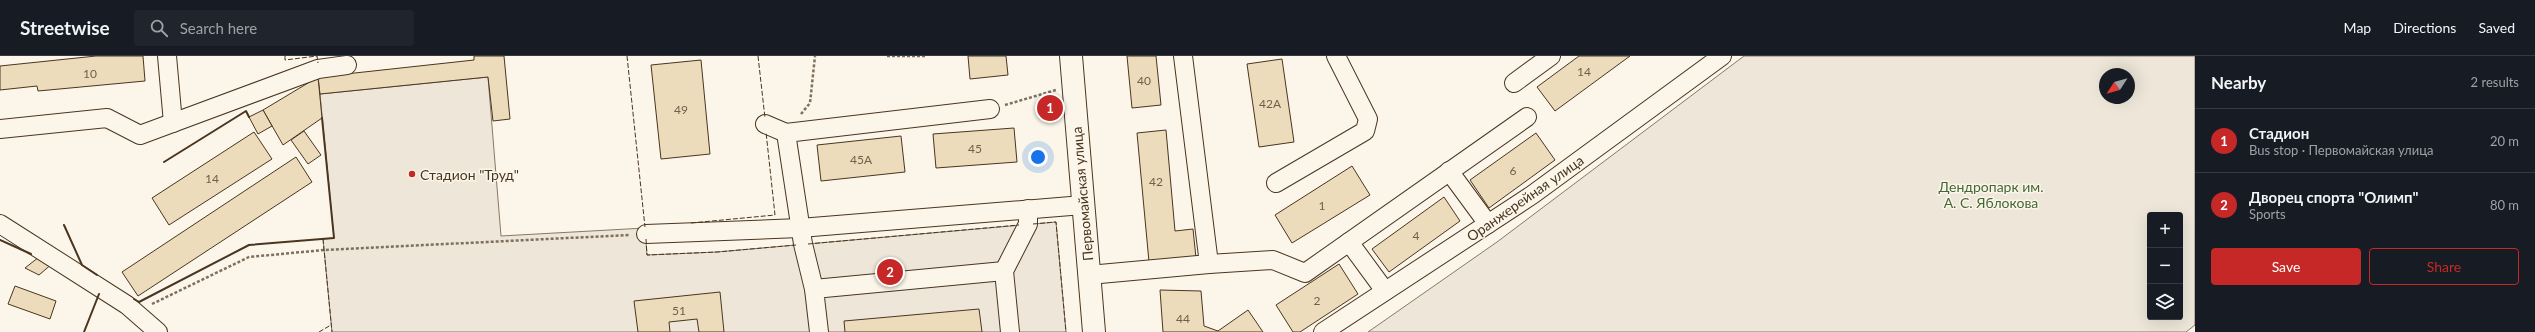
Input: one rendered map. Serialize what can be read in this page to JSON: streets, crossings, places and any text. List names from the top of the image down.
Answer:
{
  "streets": {
    "main road": ["Первомайская улица"],
    "street": ["Оранжерейная улица"]
  },
  "parks": ["Дендропарк им. А. С. Яблокова"],
  "places": ["Стадион \"Труд\""],
  "house_numbers": [
    "14",
    "10",
    "40",
    "42А",
    "49",
    "45",
    "45А",
    "6",
    "14",
    "42",
    "1",
    "4",
    "2",
    "51",
    "44"
  ],
  "north": "bottom left",
  "page": {
    "header": "Streetwise",
    "search": "Search here",
    "nav": ["Map", "Directions", "Saved"],
    "heading": ["Nearby", "2 results"],
    "pins": ["1", "2"],
    "list": [
      {
        "mark": "1",
        "name": "Стадион",
        "note": "Bus stop · Первомайская улица",
        "value": "20 m"
      },
      {
        "mark": "2",
        "name": "Дворец спорта \"Олимп\"",
        "note": "Sports",
        "value": "80 m"
      }
    ],
    "map_buttons": ["+", "−"],
    "buttons": ["Save", "Share"]
  }
}
